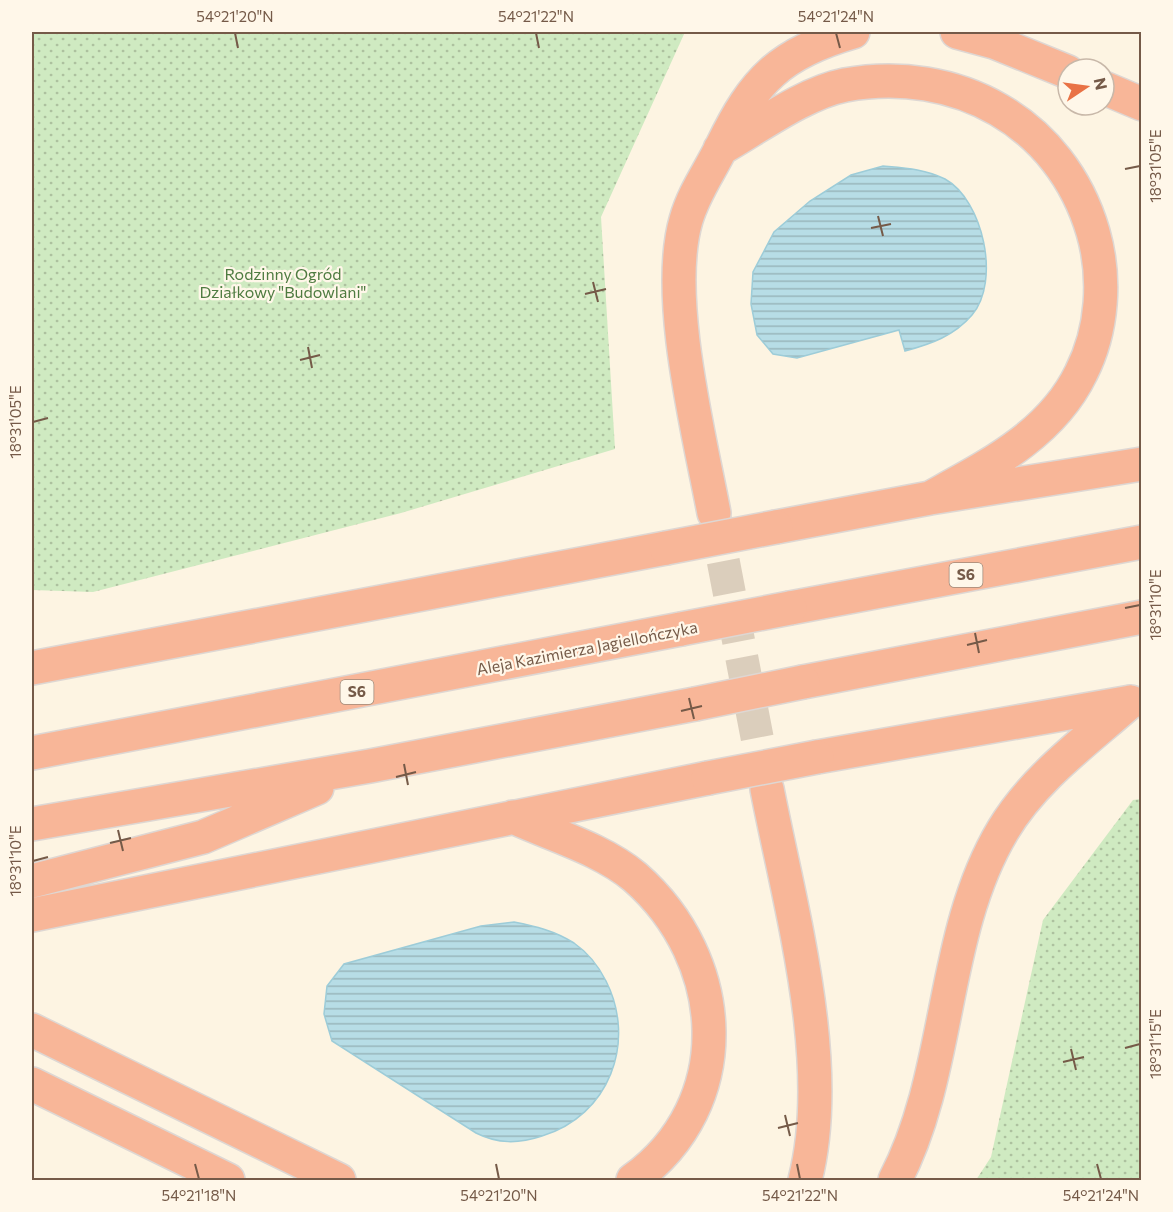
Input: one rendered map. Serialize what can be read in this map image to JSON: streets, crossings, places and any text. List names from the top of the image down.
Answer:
{
  "streets": {
    "highway": ["S6", "Aleja Kazimierza Jagiellończyka"]
  },
  "parks": ["Rodzinny Ogród Działkowy \"Budowlani\""],
  "north": "right",
  "coordinates": [
    "54°21'20\"N",
    "54°21'22\"N",
    "54°21'24\"N",
    "18°31'05\"E",
    "18°31'10\"E",
    "18°31'15\"E",
    "54°21'18\"N"
  ]
}
